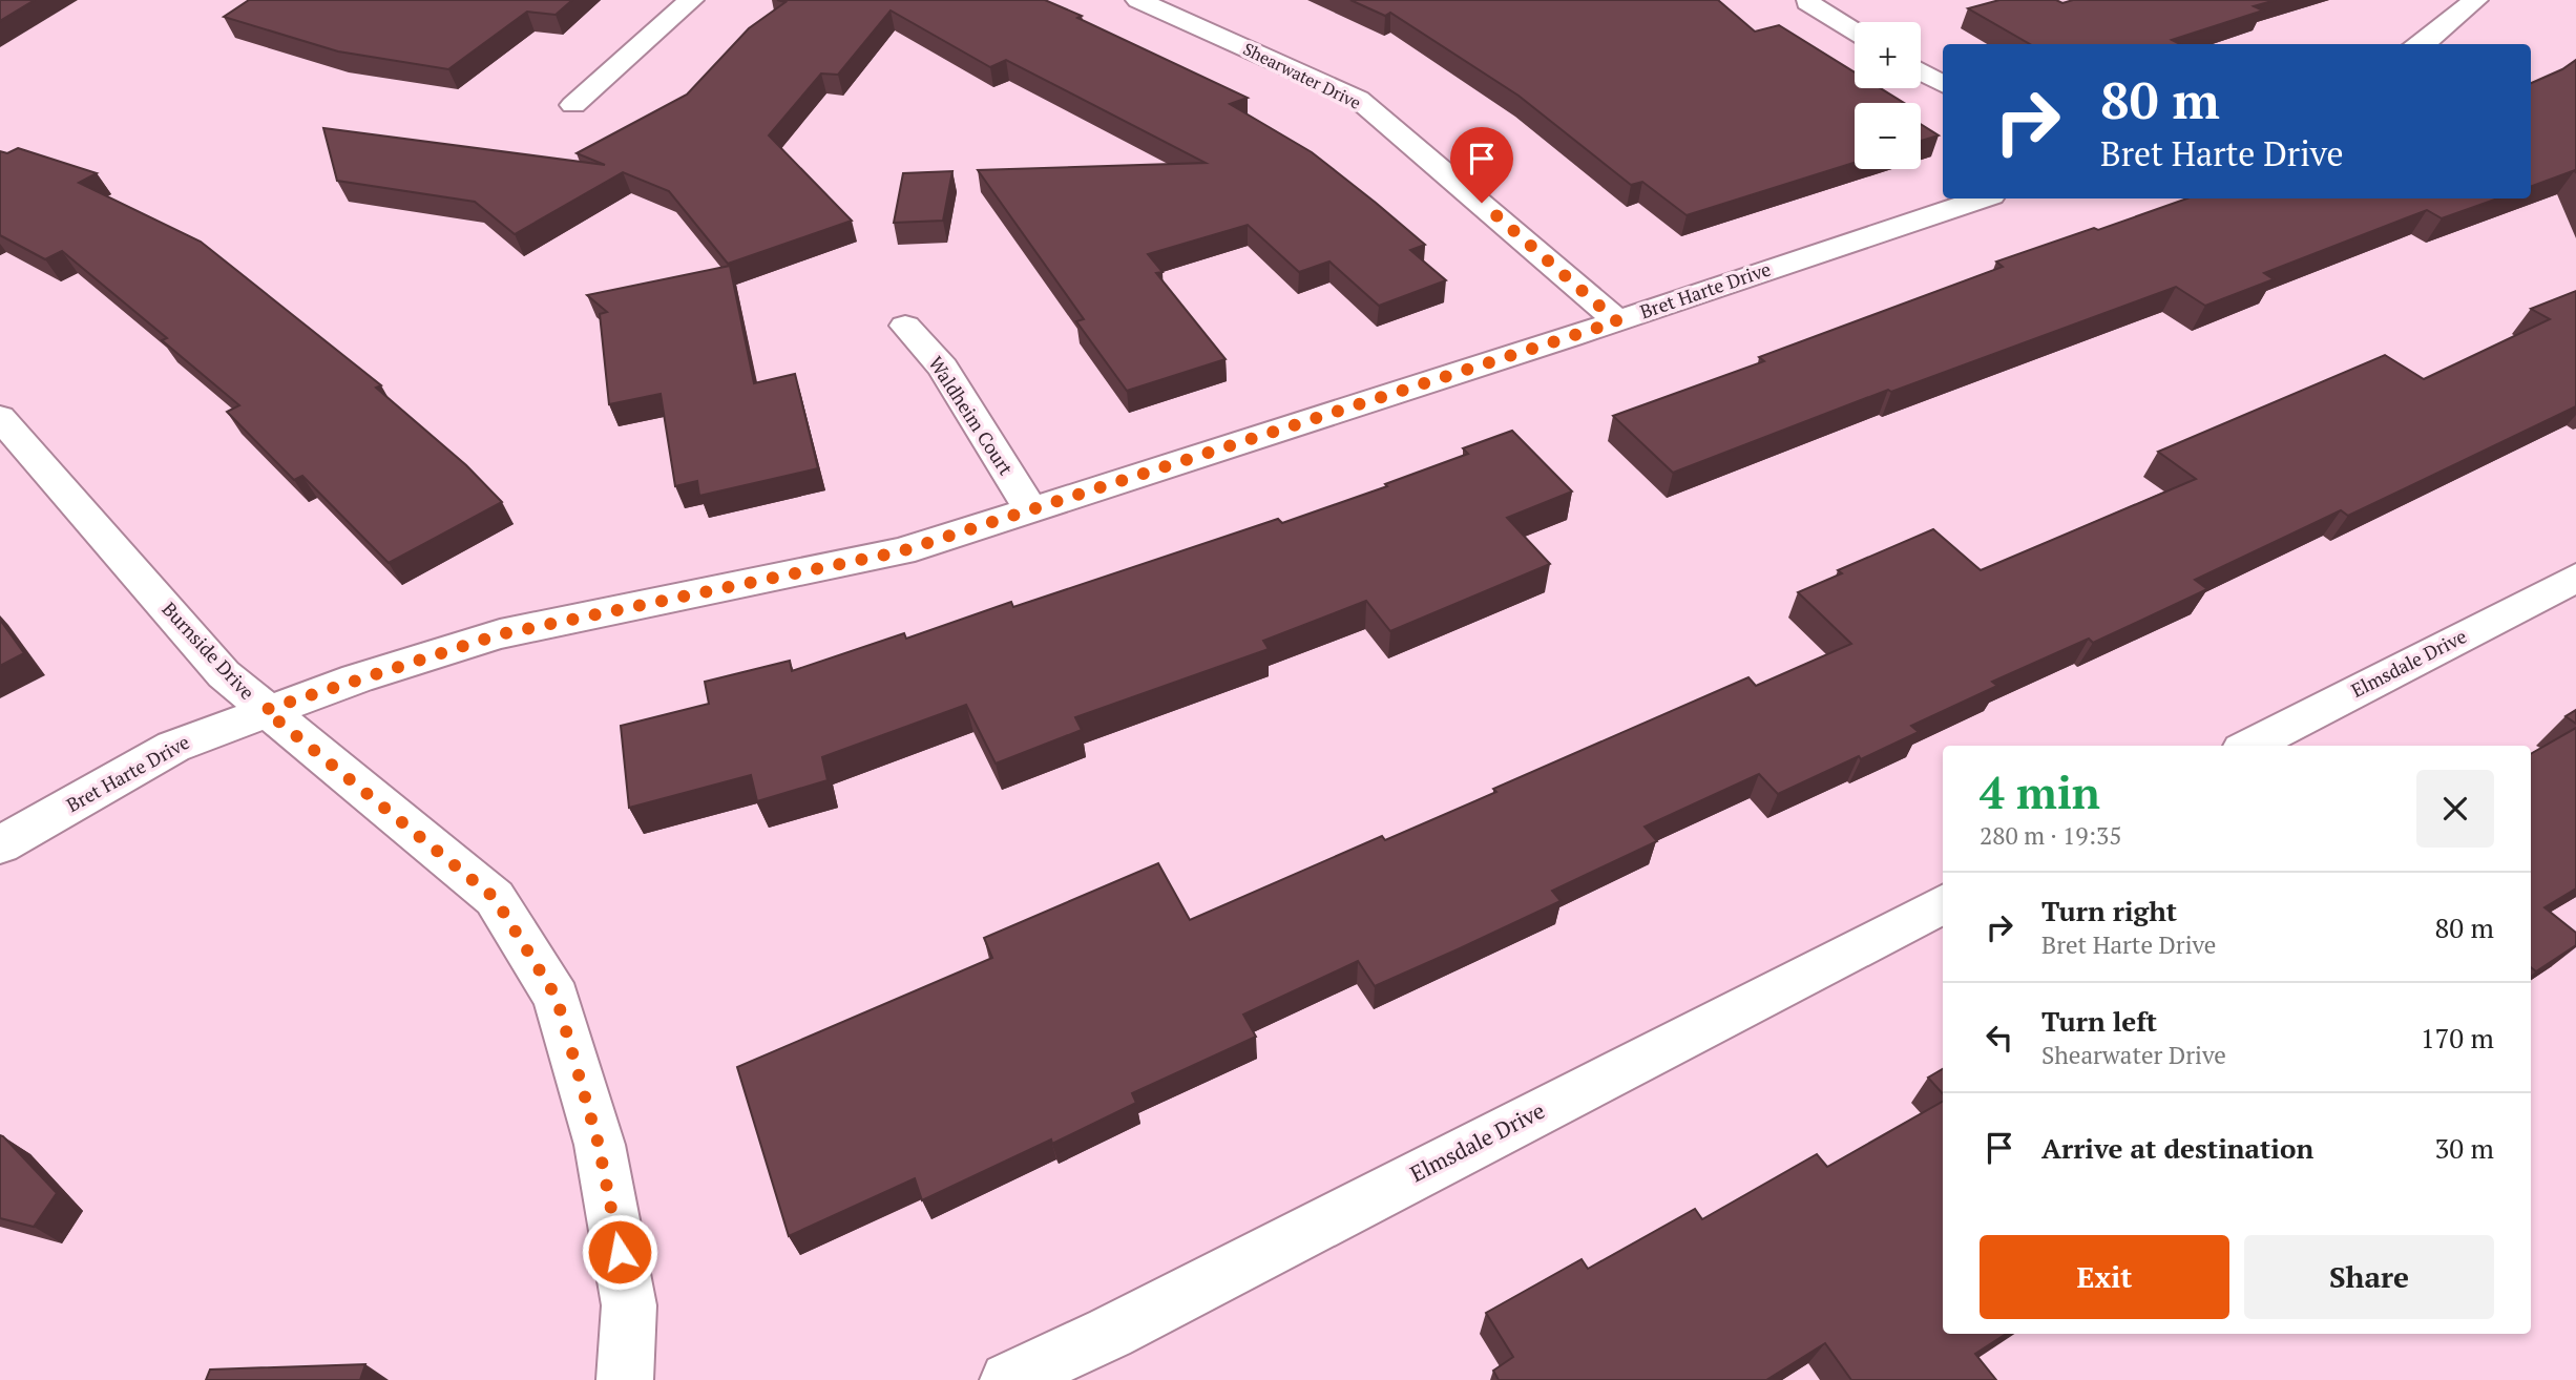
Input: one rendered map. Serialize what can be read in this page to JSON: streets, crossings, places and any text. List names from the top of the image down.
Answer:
{
  "streets": {
    "street": [
      "Shearwater Drive",
      "Bret Harte Drive",
      "Waldheim Court",
      "Burnside Drive",
      "Elmsdale Drive"
    ]
  },
  "crossings": [
    ["Shearwater Drive", "Bret Harte Drive"],
    ["Bret Harte Drive", "Waldheim Court"],
    ["Bret Harte Drive", "Burnside Drive"]
  ],
  "page": {
    "map_buttons": ["+", "−"],
    "turn": ["80 m", "Bret Harte Drive"],
    "heading": ["4 min", "280 m · 19:35"],
    "list": [
      {
        "name": "Turn right",
        "note": "Bret Harte Drive",
        "value": "80 m"
      },
      {
        "name": "Turn left",
        "note": "Shearwater Drive",
        "value": "170 m"
      },
      {
        "name": "Arrive at destination",
        "value": "30 m"
      }
    ],
    "buttons": ["Exit", "Share"]
  }
}
